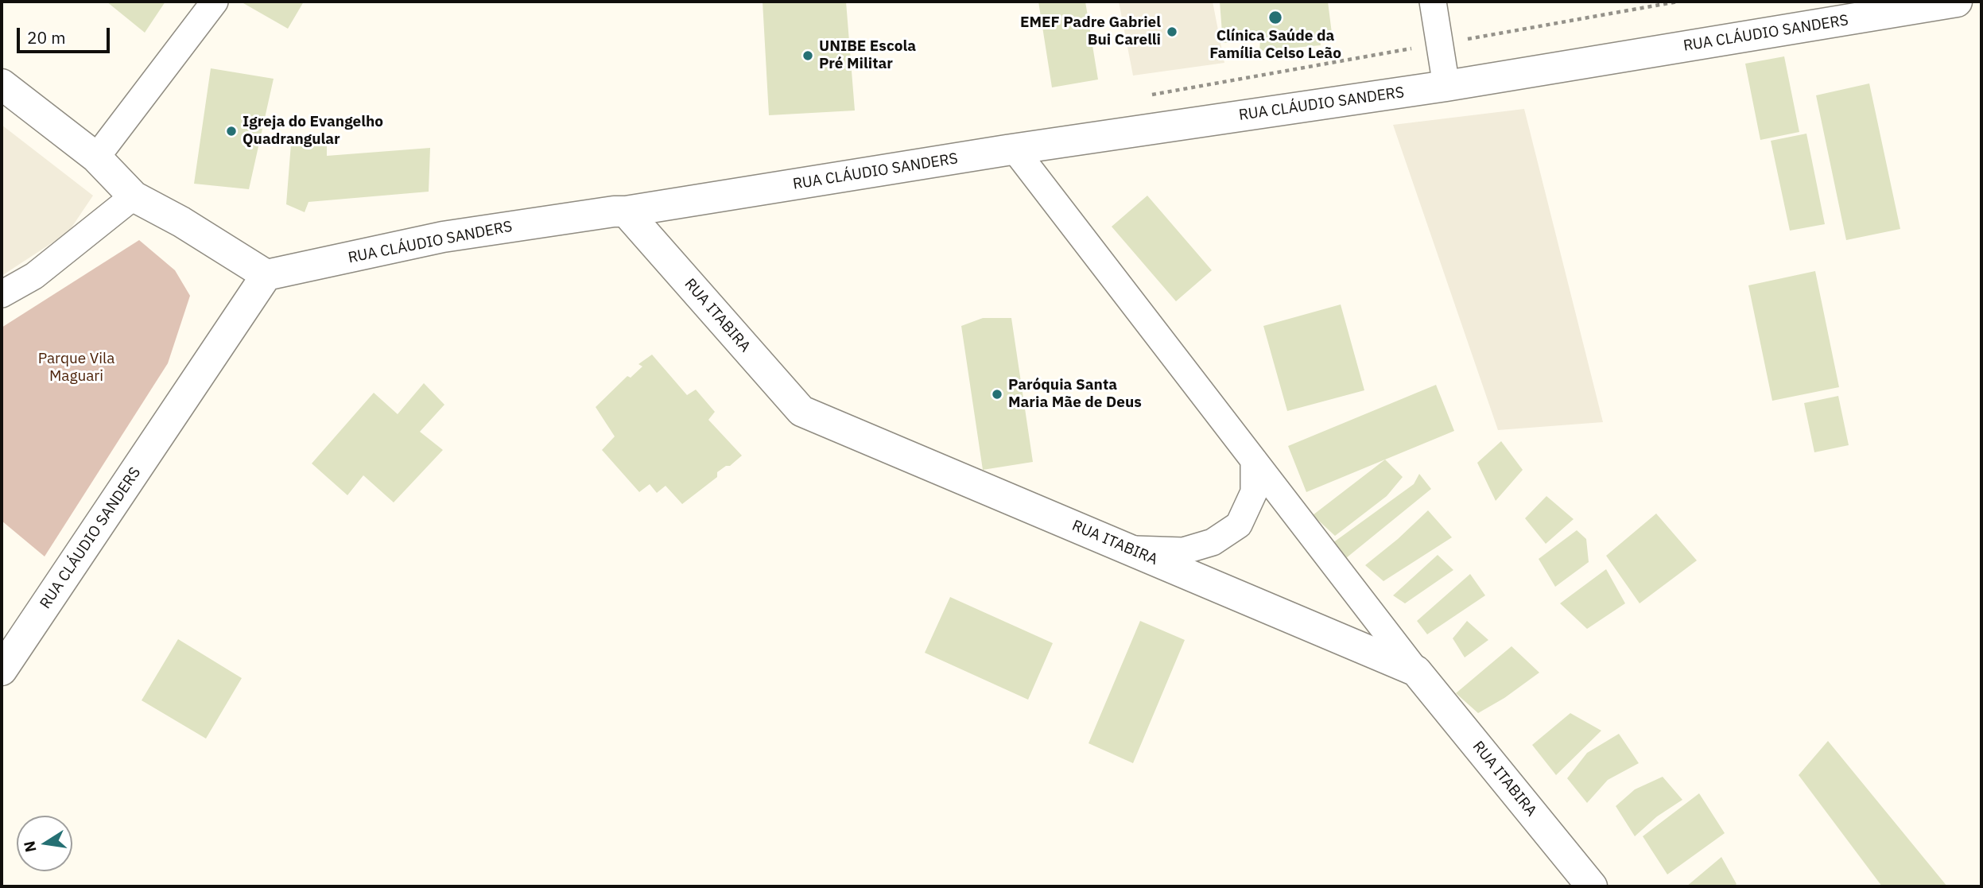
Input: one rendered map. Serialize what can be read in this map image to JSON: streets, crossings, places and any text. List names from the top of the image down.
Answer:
{
  "streets": {
    "main road": ["RUA CLÁUDIO SANDERS", "RUA ITABIRA"]
  },
  "crossings": [
    ["RUA CLÁUDIO SANDERS", "RUA ITABIRA"]
  ],
  "parks": ["Parque Vila Maguari"],
  "places": [
    "Clínica Saúde da Família Celso Leão",
    "EMEF Padre Gabriel Bui Carelli",
    "UNIBE Escola Pré Militar",
    "Igreja do Evangelho Quadrangular",
    "Paróquia Santa Maria Mãe de Deus"
  ],
  "scale_bar": "20 m",
  "north": "left"
}
